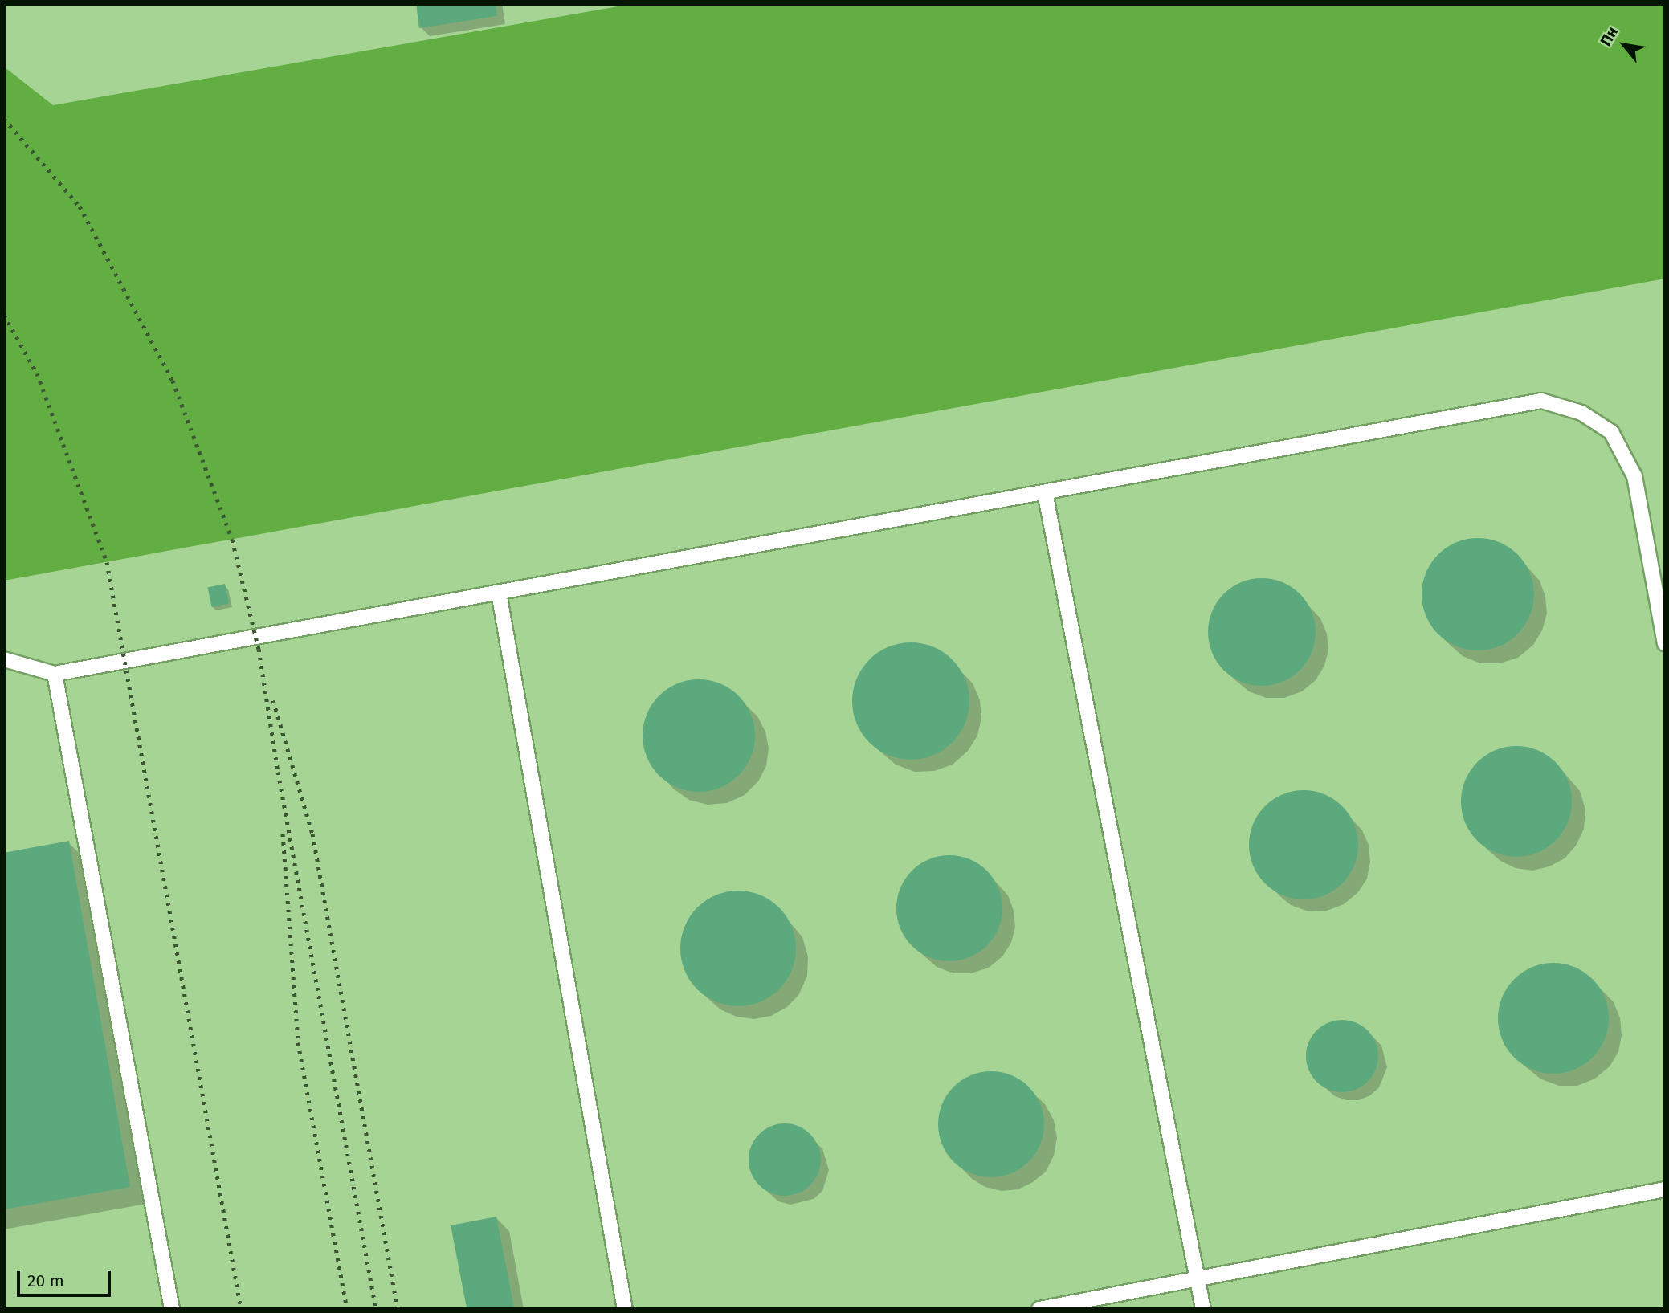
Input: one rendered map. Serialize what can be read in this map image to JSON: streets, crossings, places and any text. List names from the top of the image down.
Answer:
{
  "scale_bar": "20 m",
  "north": "top left"
}
